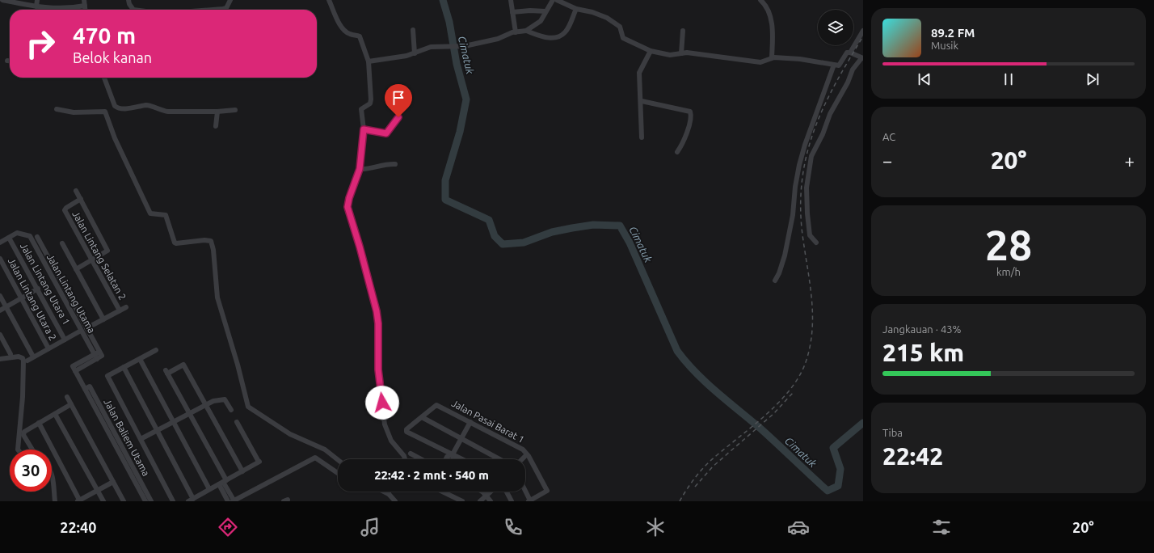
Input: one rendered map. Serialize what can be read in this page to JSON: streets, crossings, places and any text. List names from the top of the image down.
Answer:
{
  "streets": {
    "street": [
      "Jalan Lintang Selatan 2",
      "Jalan Lintang Utara 1",
      "Jalan Lintang Utama",
      "Jalan Lintang Utara 2",
      "Jalan Pasai Barat 1",
      "Jalan Baliem Utama"
    ]
  },
  "crossings": [
    ["Jalan Lintang Utara 1", "Jalan Lintang Utama"],
    ["Jalan Lintang Utama", "Jalan Baliem Utama"]
  ],
  "water": ["Cimatuk"],
  "page": {
    "turn": ["470 m", "Belok kanan"],
    "song": ["89.2 FM", "Musik"],
    "tile": [
      "AC",
      ["28", "km/h"],
      ["Jangkauan · 43%", "215 km"],
      ["Tiba", "22:42"]
    ],
    "heat": ["−", "20°", "+"],
    "limit": "30",
    "trip": "22:42 · 2 mnt · 540 m",
    "tabs": ["22:40", "20°"]
  }
}
